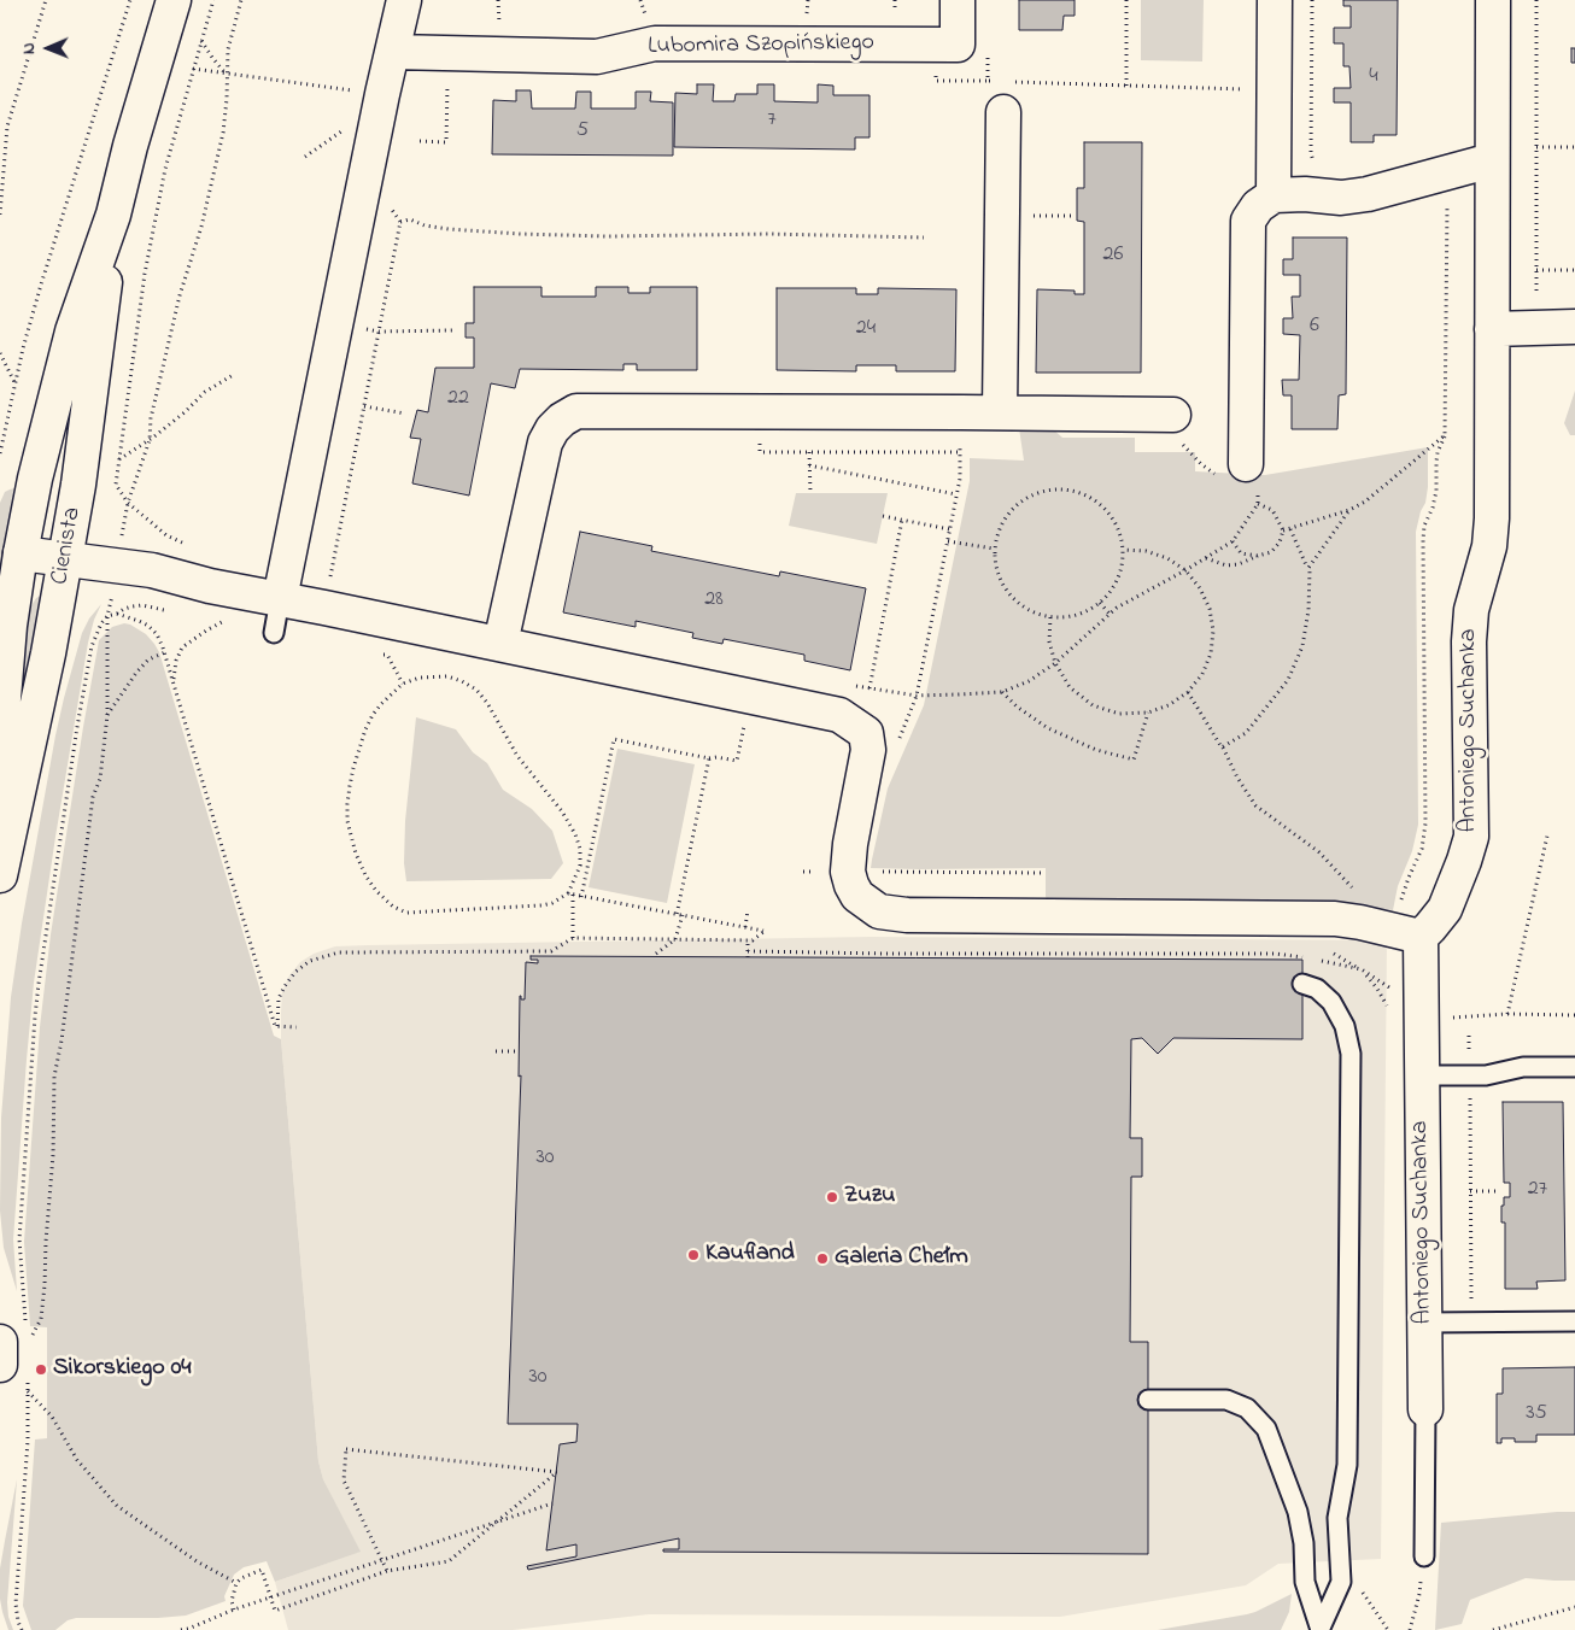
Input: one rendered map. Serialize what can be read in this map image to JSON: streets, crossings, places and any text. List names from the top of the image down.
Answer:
{
  "streets": {
    "street": ["Lubomira Szopińskiego", "Cienista", "Antoniego Suchanka"]
  },
  "places": [
    "Zuzu",
    "Kaufland",
    "Galeria Chełm",
    "Sikorskiego 04"
  ],
  "house_numbers": [
    "4",
    "7",
    "5",
    "26",
    "6",
    "24",
    "22",
    "28",
    "30",
    "27",
    "30",
    "35"
  ],
  "north": "left"
}
